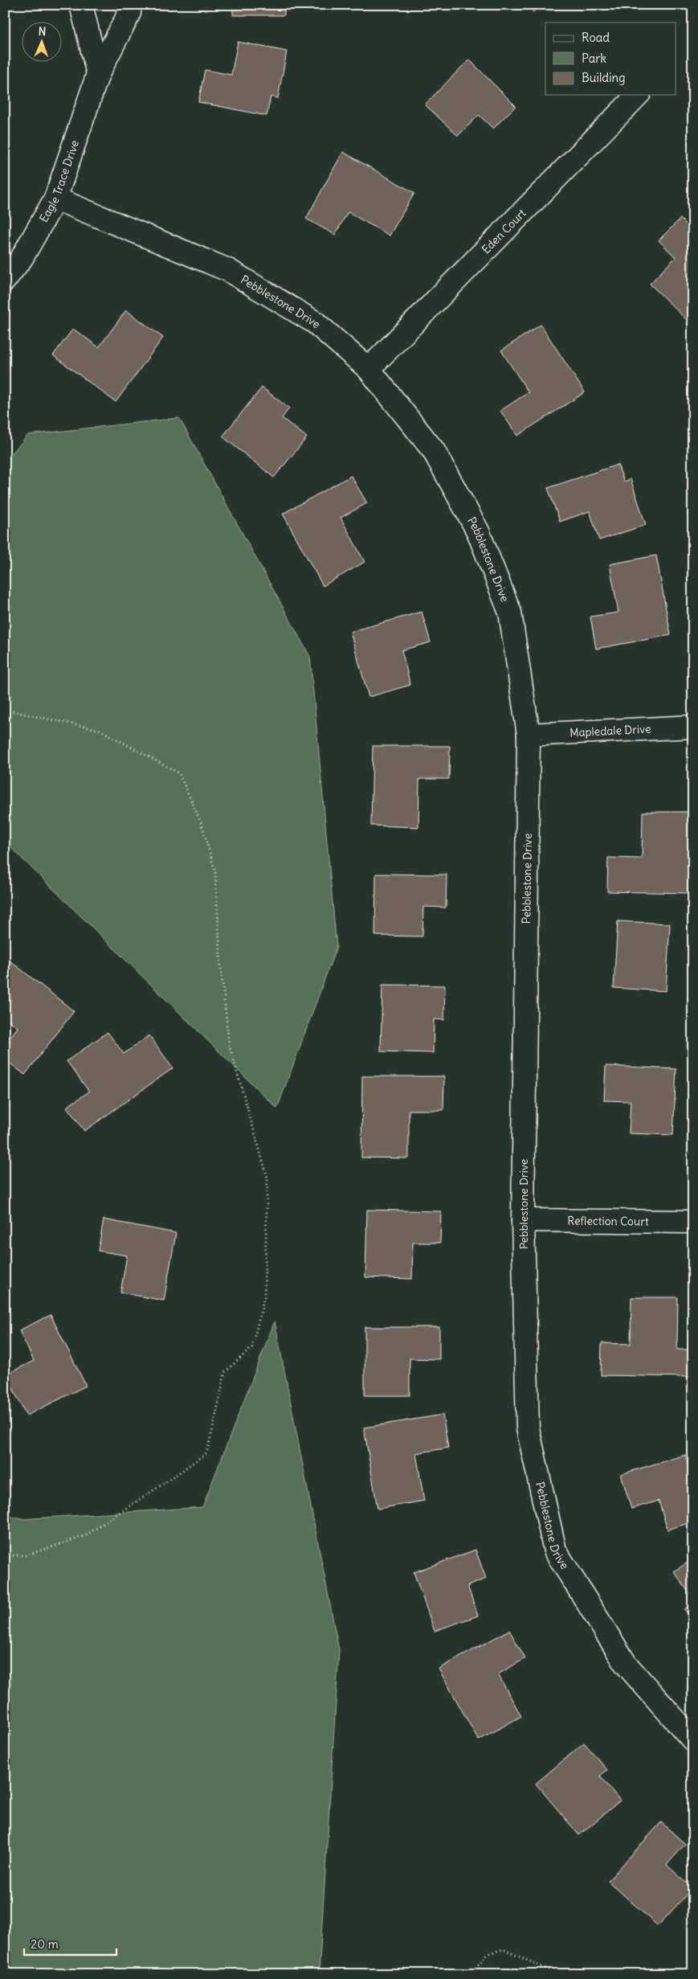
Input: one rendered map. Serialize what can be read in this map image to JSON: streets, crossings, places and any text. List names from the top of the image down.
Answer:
{
  "streets": {
    "street": [
      "Eagle Trace Drive",
      "Eden Court",
      "Pebblestone Drive",
      "Mapledale Drive",
      "Reflection Court"
    ]
  },
  "crossings": [
    ["Eagle Trace Drive", "Pebblestone Drive"],
    ["Eden Court", "Pebblestone Drive"],
    ["Pebblestone Drive", "Mapledale Drive"],
    ["Pebblestone Drive", "Reflection Court"]
  ],
  "legend": ["Road", "Park", "Building"],
  "scale_bar": "20 m",
  "north": "top"
}
